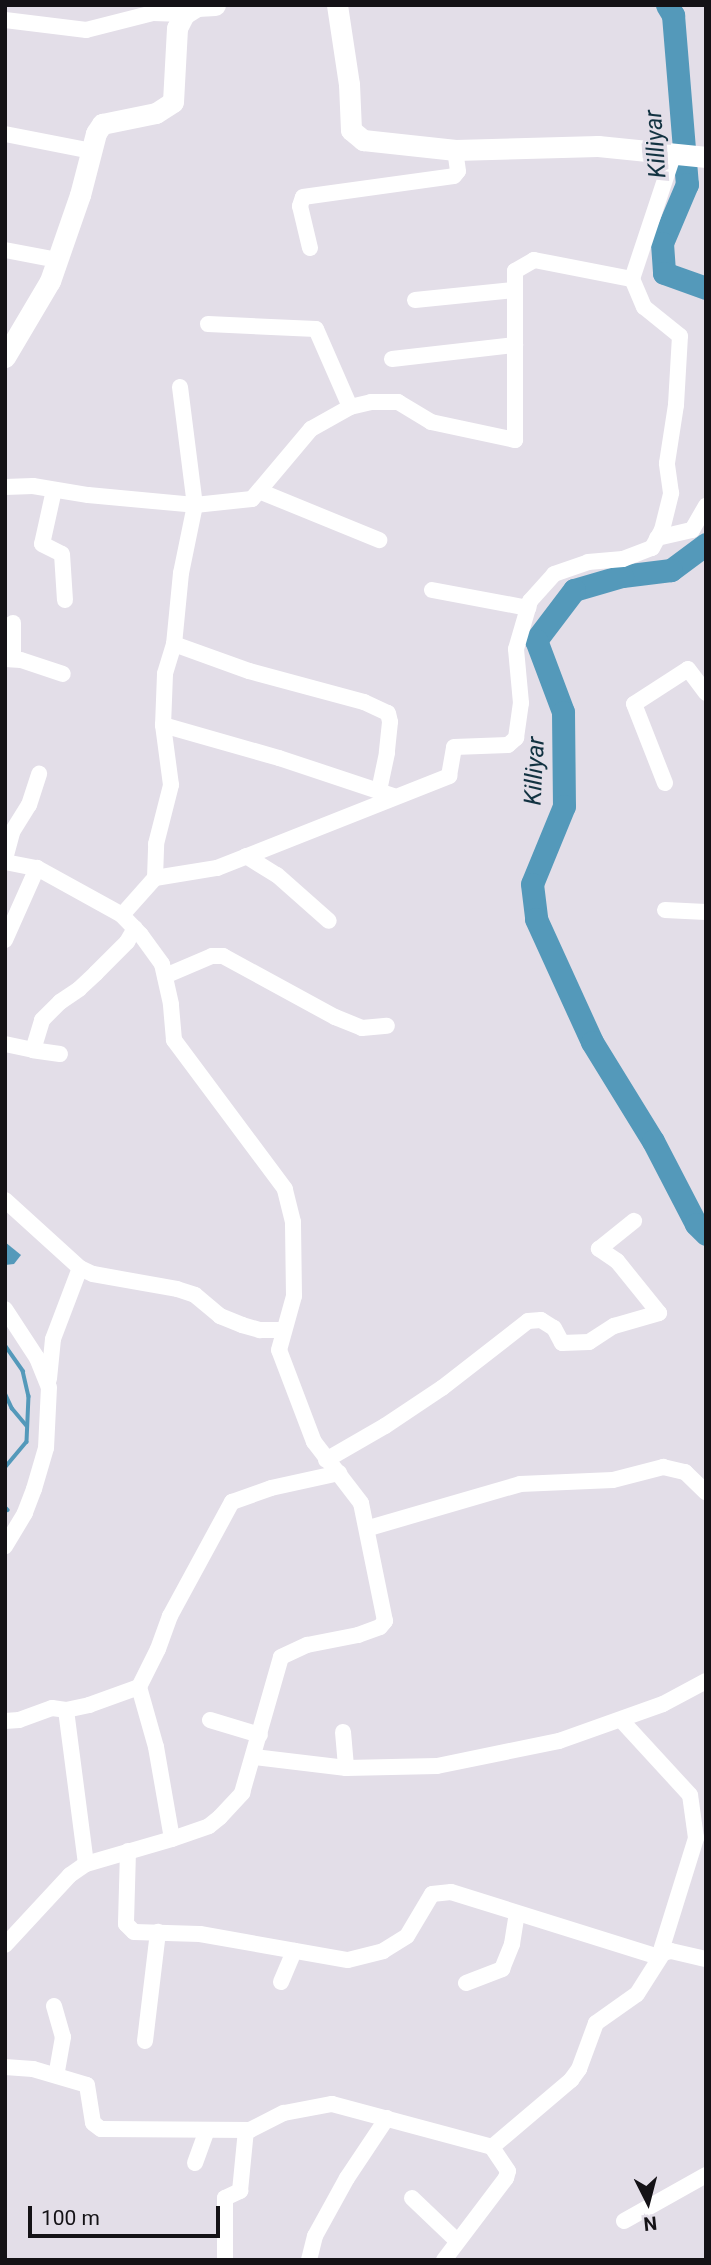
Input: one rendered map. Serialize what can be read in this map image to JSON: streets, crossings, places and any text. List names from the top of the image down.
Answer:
{
  "water": ["Killiyar"],
  "scale_bar": "100 m",
  "north": "bottom"
}
